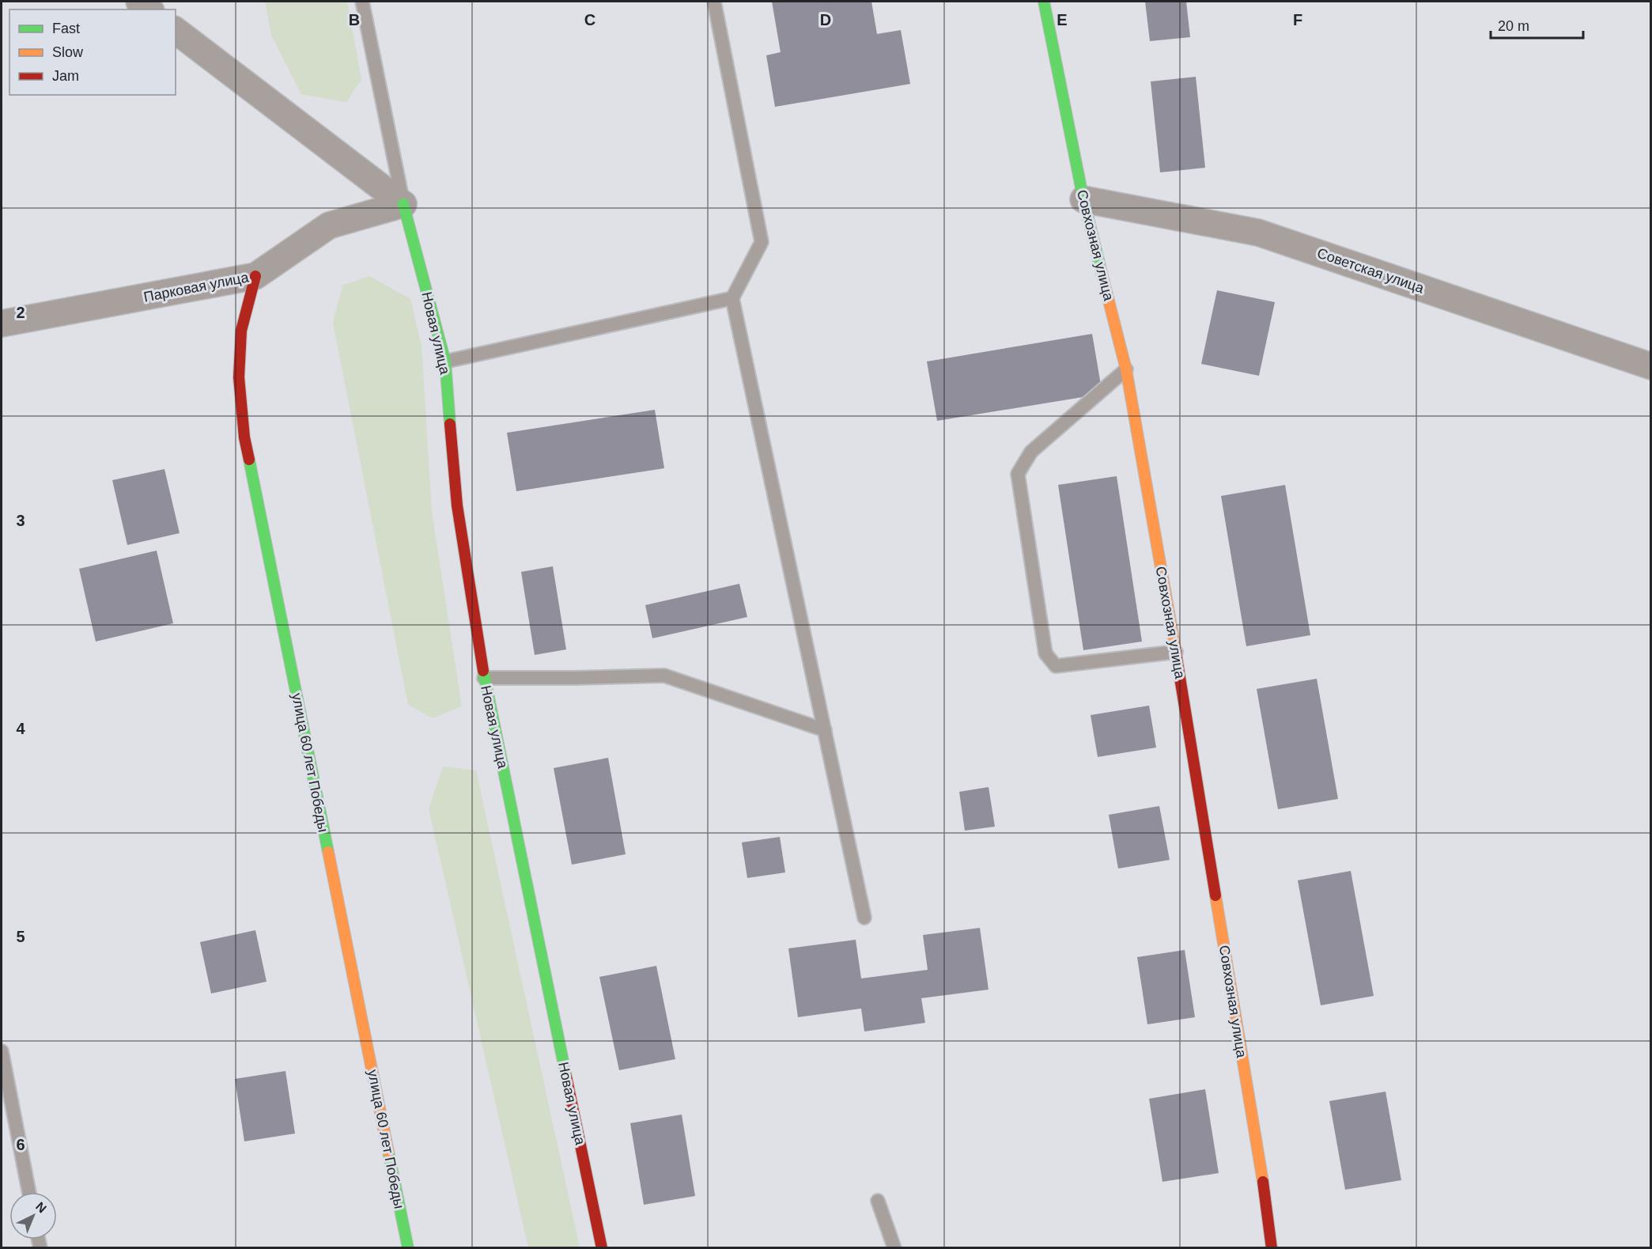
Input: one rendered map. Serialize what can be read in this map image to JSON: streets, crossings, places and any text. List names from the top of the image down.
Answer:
{
  "streets": {
    "street": [
      "Совхозная улица",
      "Советская улица",
      "Парковая улица",
      "Новая улица",
      "улица 60 лет Победы"
    ]
  },
  "crossings": [
    ["Совхозная улица", "Советская улица"],
    ["Парковая улица", "Новая улица"],
    ["Парковая улица", "улица 60 лет Победы"]
  ],
  "legend": ["Fast", "Slow", "Jam"],
  "scale_bar": "20 m",
  "north": "top right",
  "grid": {
    "columns": [
      "B",
      "C",
      "D",
      "E",
      "F"
    ],
    "rows": [
      "2",
      "3",
      "4",
      "5",
      "6"
    ]
  }
}
